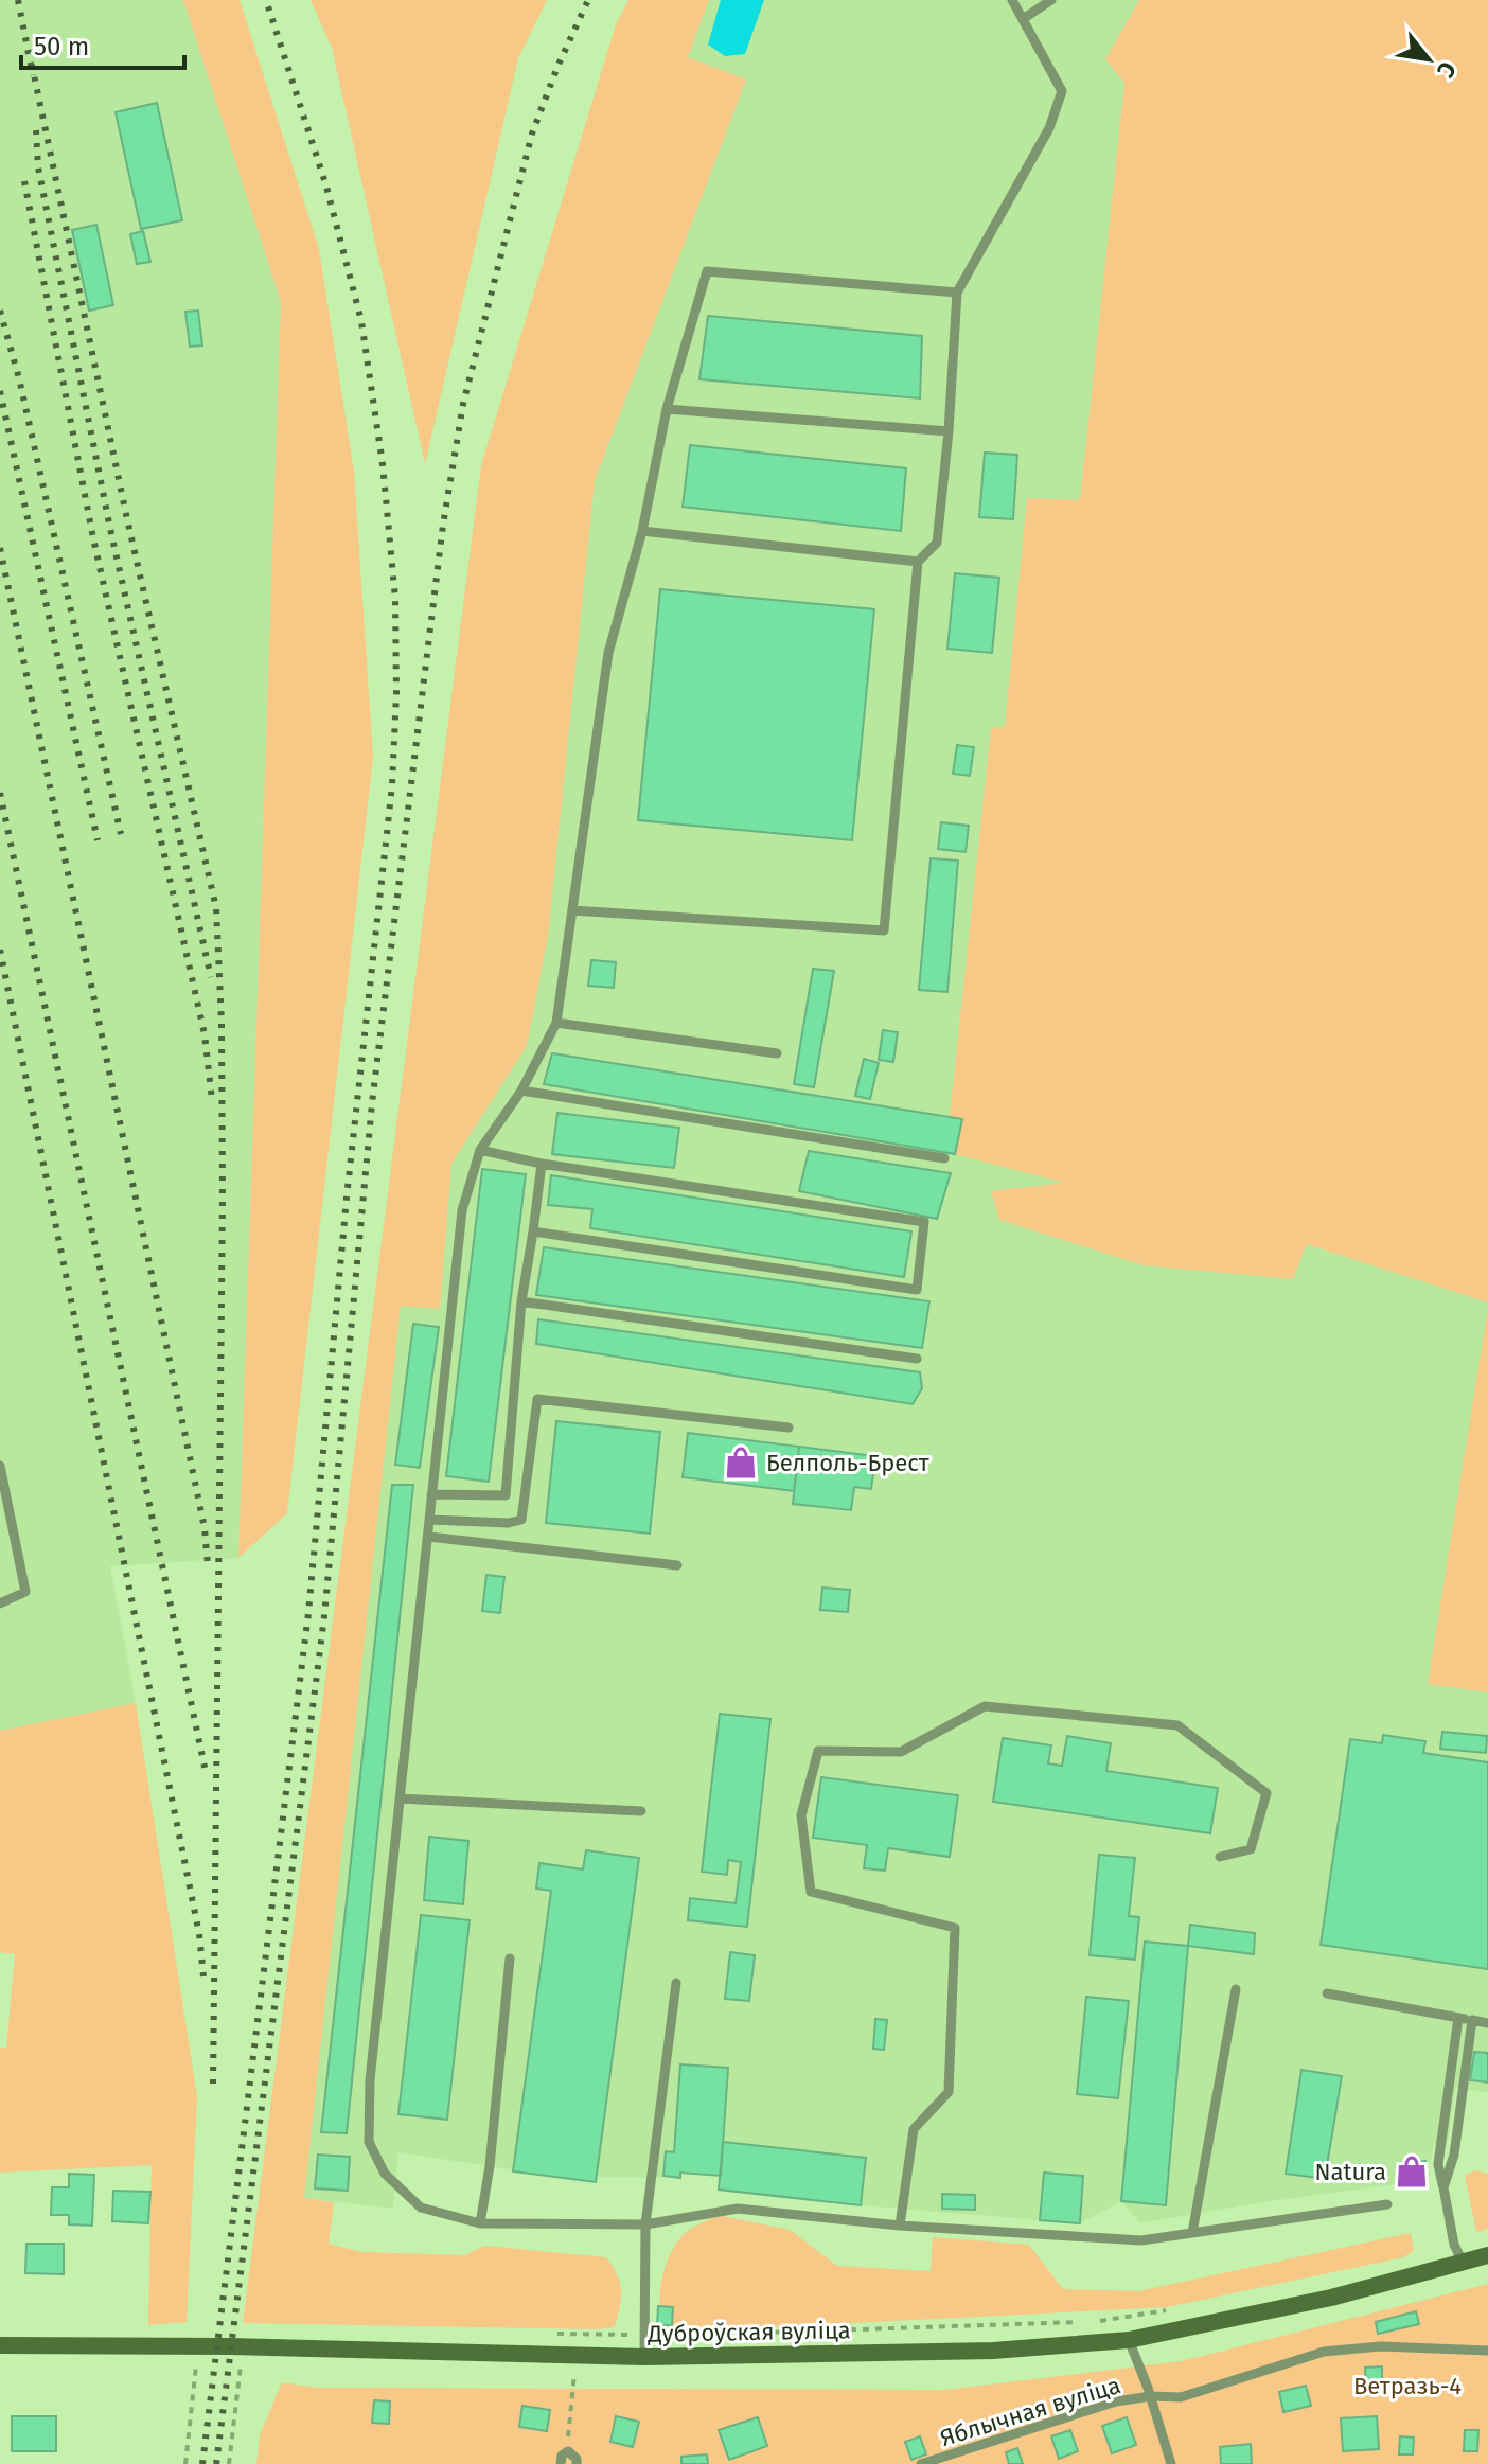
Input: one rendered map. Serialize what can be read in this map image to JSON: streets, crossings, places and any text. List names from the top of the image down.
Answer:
{
  "streets": {
    "main road": ["Дуброўская вуліца"],
    "lane": ["Яблычная вуліца"]
  },
  "parks": ["Ветразь-4"],
  "places": {
    "shop": ["Белполь-Брест", "Natura"]
  },
  "scale_bar": "50 m",
  "north": "bottom right"
}
